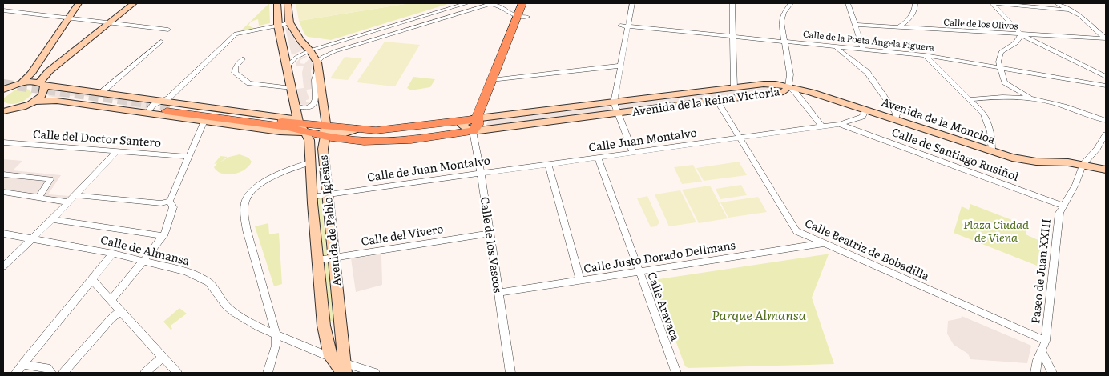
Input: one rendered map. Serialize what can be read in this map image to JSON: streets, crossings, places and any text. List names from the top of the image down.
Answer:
{
  "streets": {
    "main road": ["Avenida de la Reina Victoria", "Calle de los Vascos"],
    "street": [
      "Calle de los Olivos",
      "Calle de la Poeta Ángela Figuera",
      "Avenida de la Moncloa",
      "Calle del Doctor Santero",
      "Calle Juan Montalvo",
      "Calle de Santiago Rusiñol",
      "Calle de Juan Montalvo",
      "Avenida de Pablo Iglesias",
      "Calle del Vivero",
      "Calle Beatriz de Bobadilla",
      "Calle de Almansa",
      "Calle Justo Dorado Dellmans",
      "Paseo de Juan XXIII",
      "Calle Aravaca"
    ]
  },
  "crossings": [
    ["Avenida de la Reina Victoria", "Avenida de la Moncloa"],
    ["Avenida de la Reina Victoria", "Avenida de Pablo Iglesias"],
    ["Avenida de la Reina Victoria", "Calle de los Vascos"],
    ["Avenida de la Reina Victoria", "Calle Beatriz de Bobadilla"],
    ["Avenida de la Moncloa", "Paseo de Juan XXIII"],
    ["Calle Juan Montalvo", "Calle de Juan Montalvo"],
    ["Calle Juan Montalvo", "Calle Beatriz de Bobadilla"],
    ["Calle Juan Montalvo", "Calle Aravaca"],
    ["Calle de Santiago Rusiñol", "Paseo de Juan XXIII"],
    ["Calle de Juan Montalvo", "Avenida de Pablo Iglesias"],
    ["Calle de Juan Montalvo", "Calle de los Vascos"],
    ["Avenida de Pablo Iglesias", "Calle del Vivero"],
    ["Avenida de Pablo Iglesias", "Calle de Almansa"],
    ["Calle del Vivero", "Calle de los Vascos"],
    ["Calle de los Vascos", "Calle Justo Dorado Dellmans"],
    ["Calle Beatriz de Bobadilla", "Calle Justo Dorado Dellmans"],
    ["Calle Beatriz de Bobadilla", "Paseo de Juan XXIII"],
    ["Calle Justo Dorado Dellmans", "Calle Aravaca"]
  ],
  "parks": ["Plaza Ciudad de Viena", "Parque Almansa"]
}
